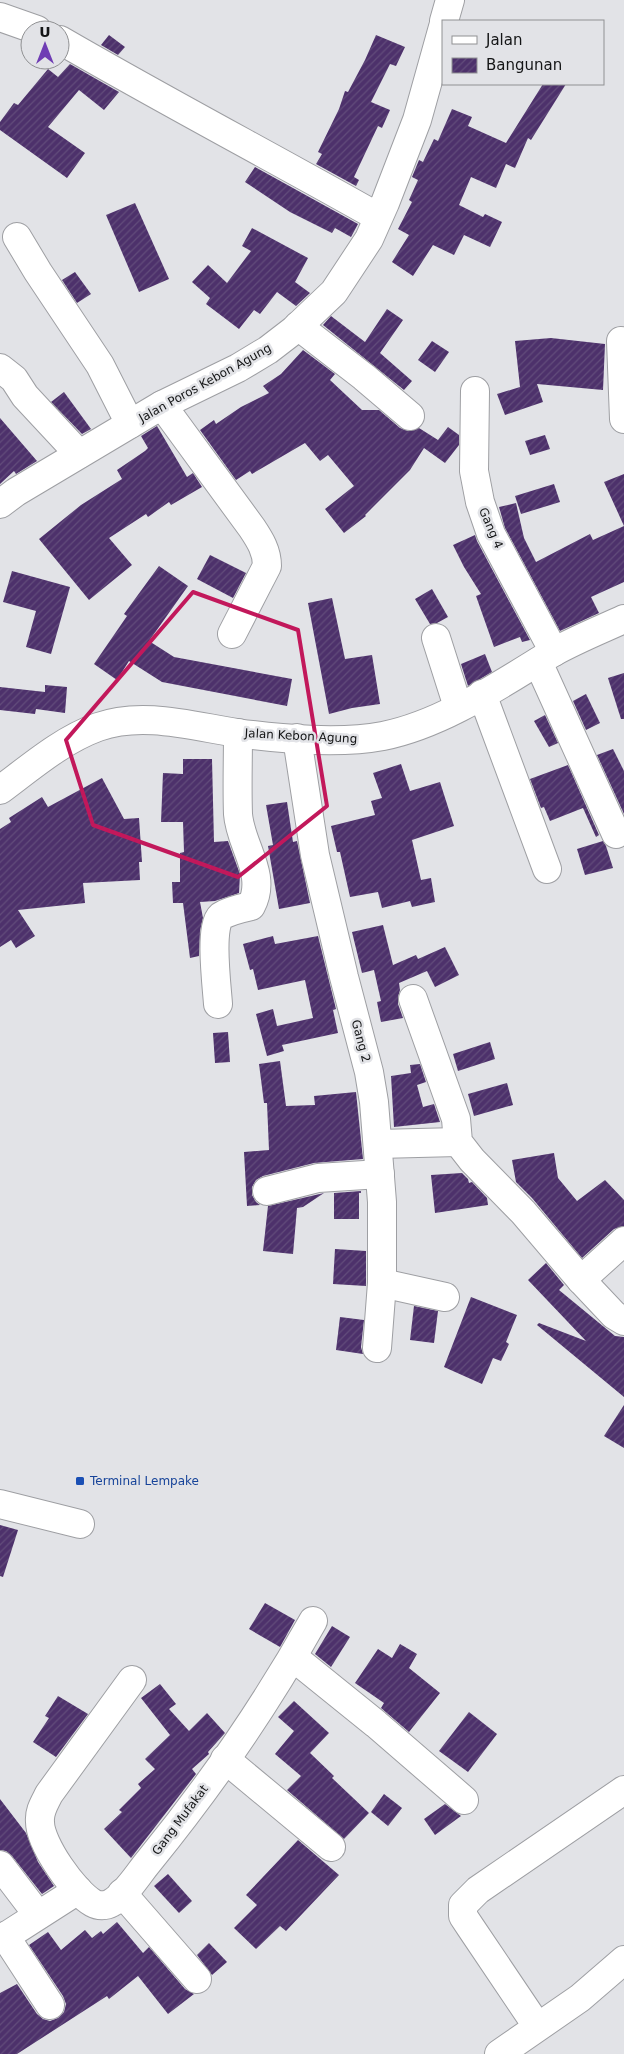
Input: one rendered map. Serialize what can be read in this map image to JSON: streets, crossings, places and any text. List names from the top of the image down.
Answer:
{
  "streets": {
    "main road": [
      "Jalan Poros Kebon Agung",
      "Gang 4",
      "Jalan Kebon Agung",
      "Gang 2",
      "Gang Mufakat"
    ]
  },
  "crossings": [
    ["Gang 4", "Jalan Kebon Agung"],
    ["Jalan Kebon Agung", "Gang 2"]
  ],
  "places": {
    "transit": ["Terminal Lempake"]
  },
  "legend": ["Jalan", "Bangunan"],
  "north": "top"
}
